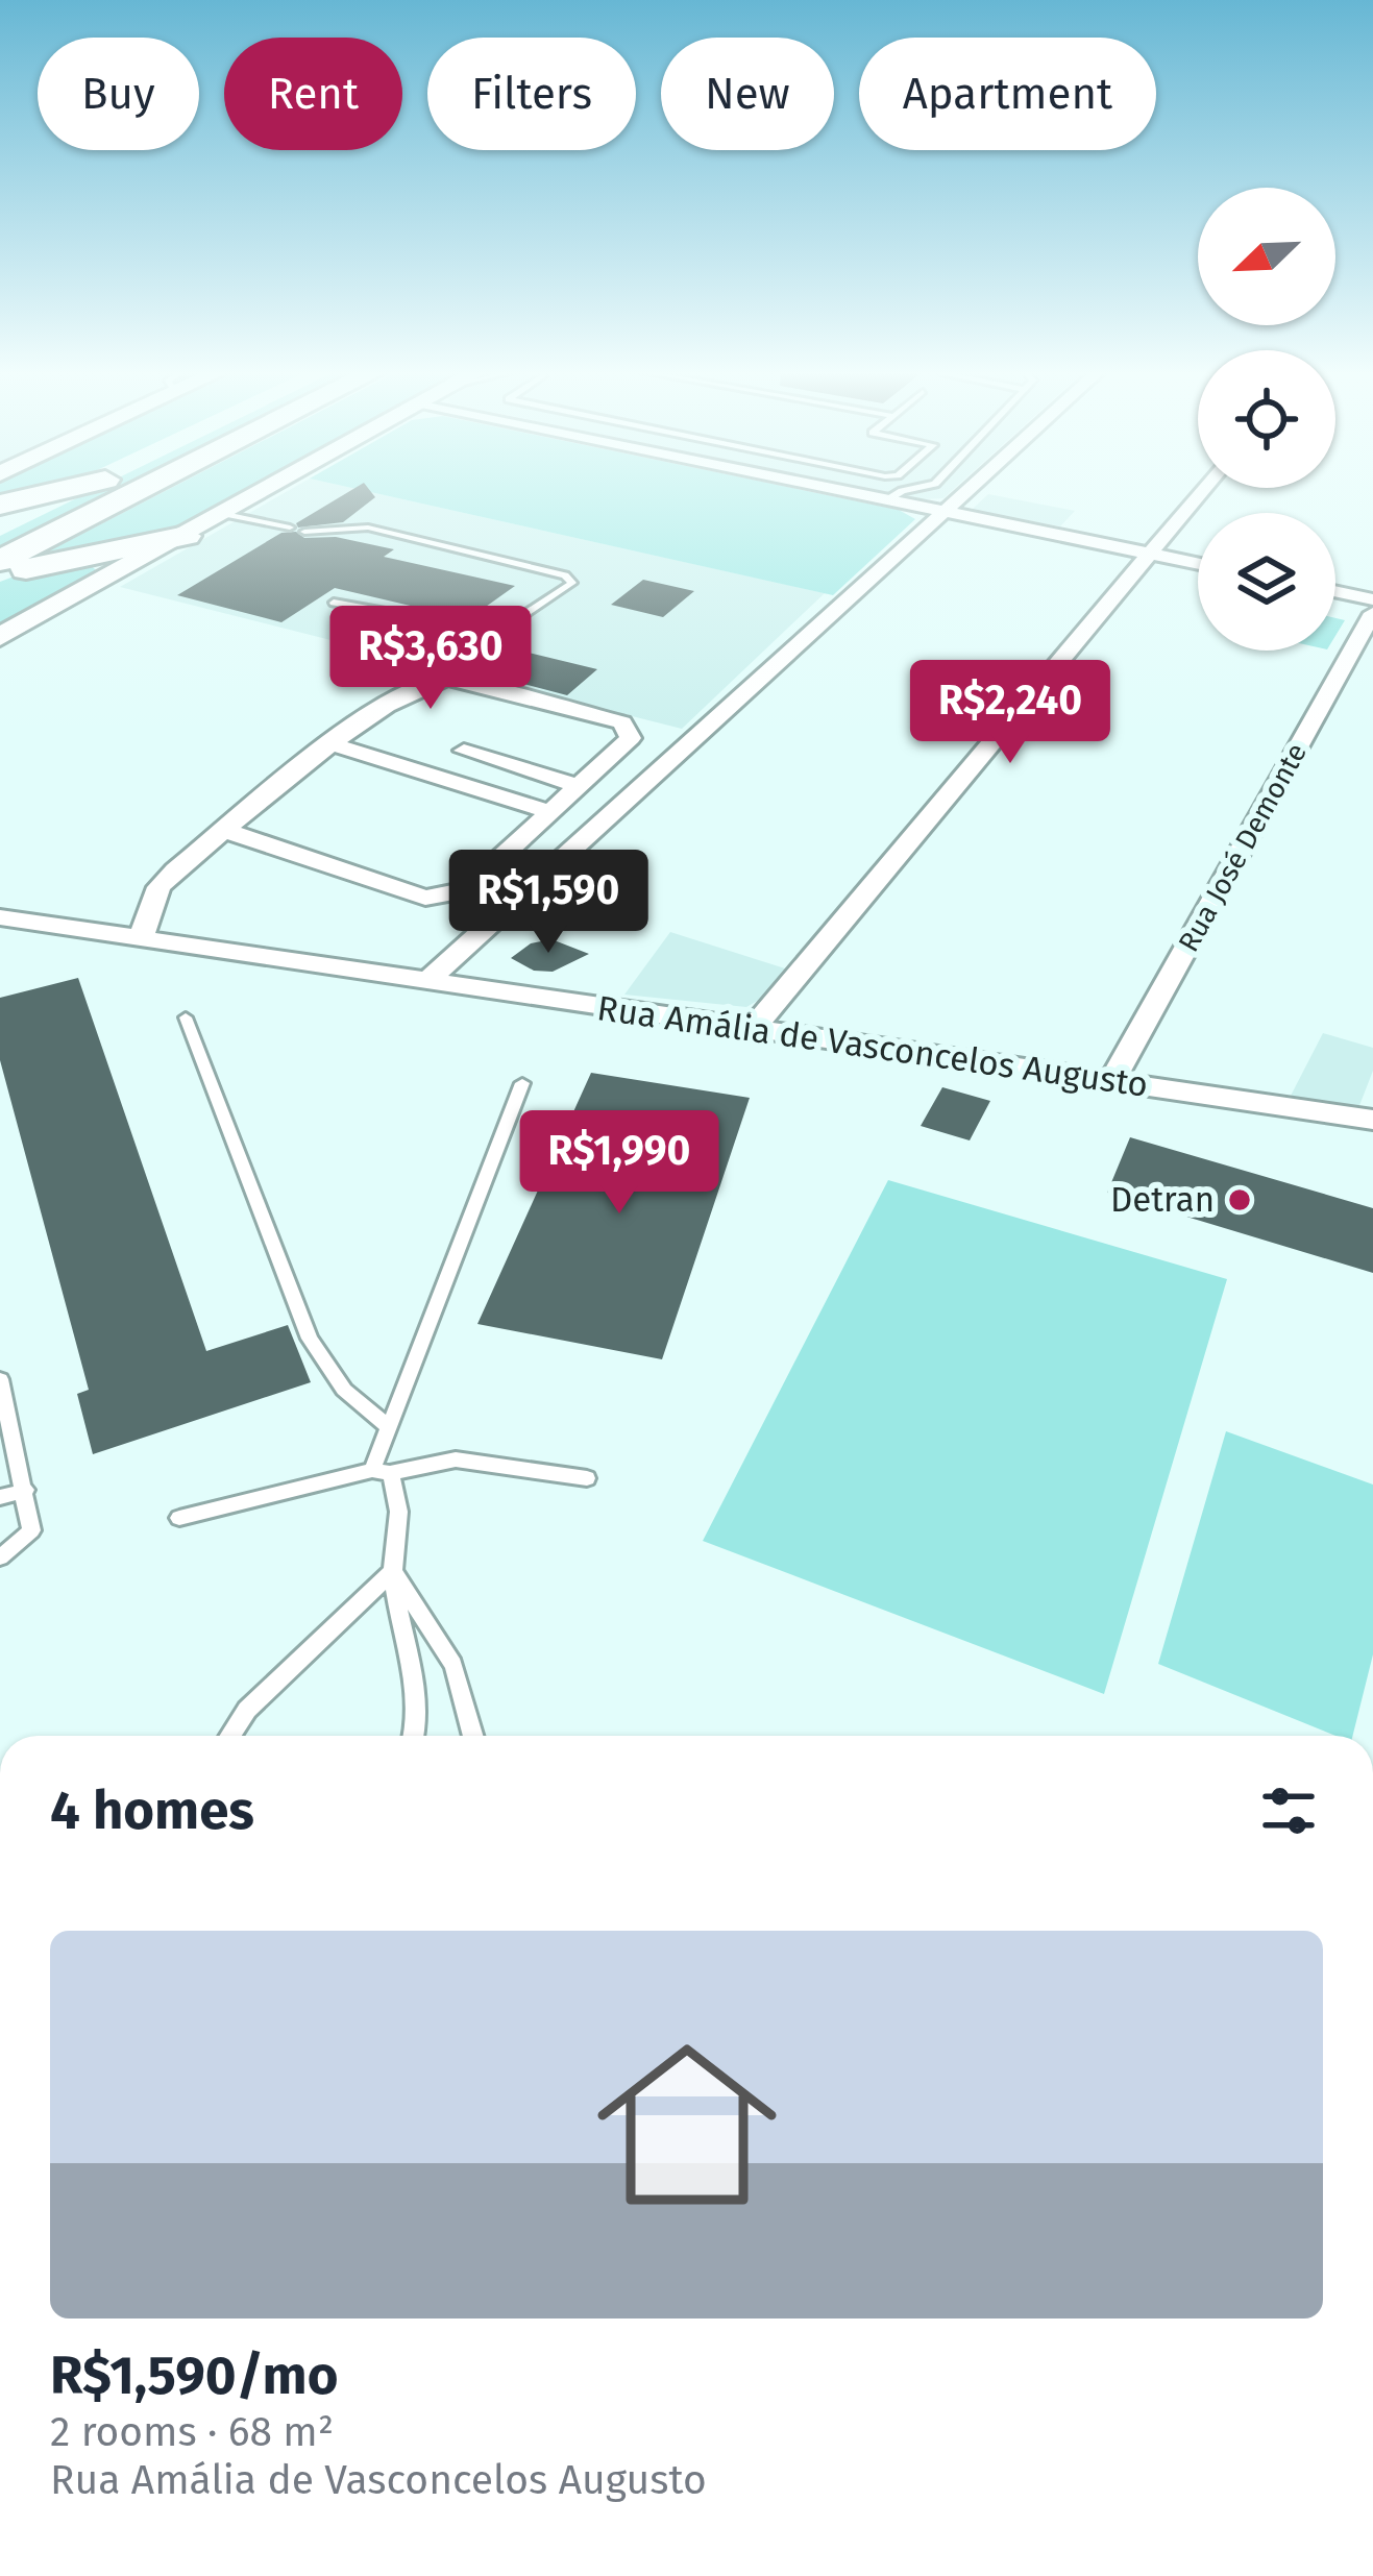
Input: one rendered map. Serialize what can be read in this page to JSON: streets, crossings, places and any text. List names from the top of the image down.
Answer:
{
  "streets": {
    "street": ["Rua José Demonte", "Rua Amália de Vasconcelos Augusto"]
  },
  "crossings": [
    ["Rua José Demonte", "Rua Amália de Vasconcelos Augusto"]
  ],
  "places": ["Detran"],
  "north": "bottom left",
  "page": {
    "chip": [
      "Buy",
      "Rent",
      "Filters",
      "New",
      "Apartment"
    ],
    "price": [
      "R$3,630",
      "R$2,240",
      "R$1,590",
      "R$1,990"
    ],
    "heading": "4 homes",
    "list": [
      {
        "name": "R$1,590/mo",
        "note": "2 rooms · 68 m² · Rua Amália de Vasconcelos Augusto"
      }
    ]
  }
}
